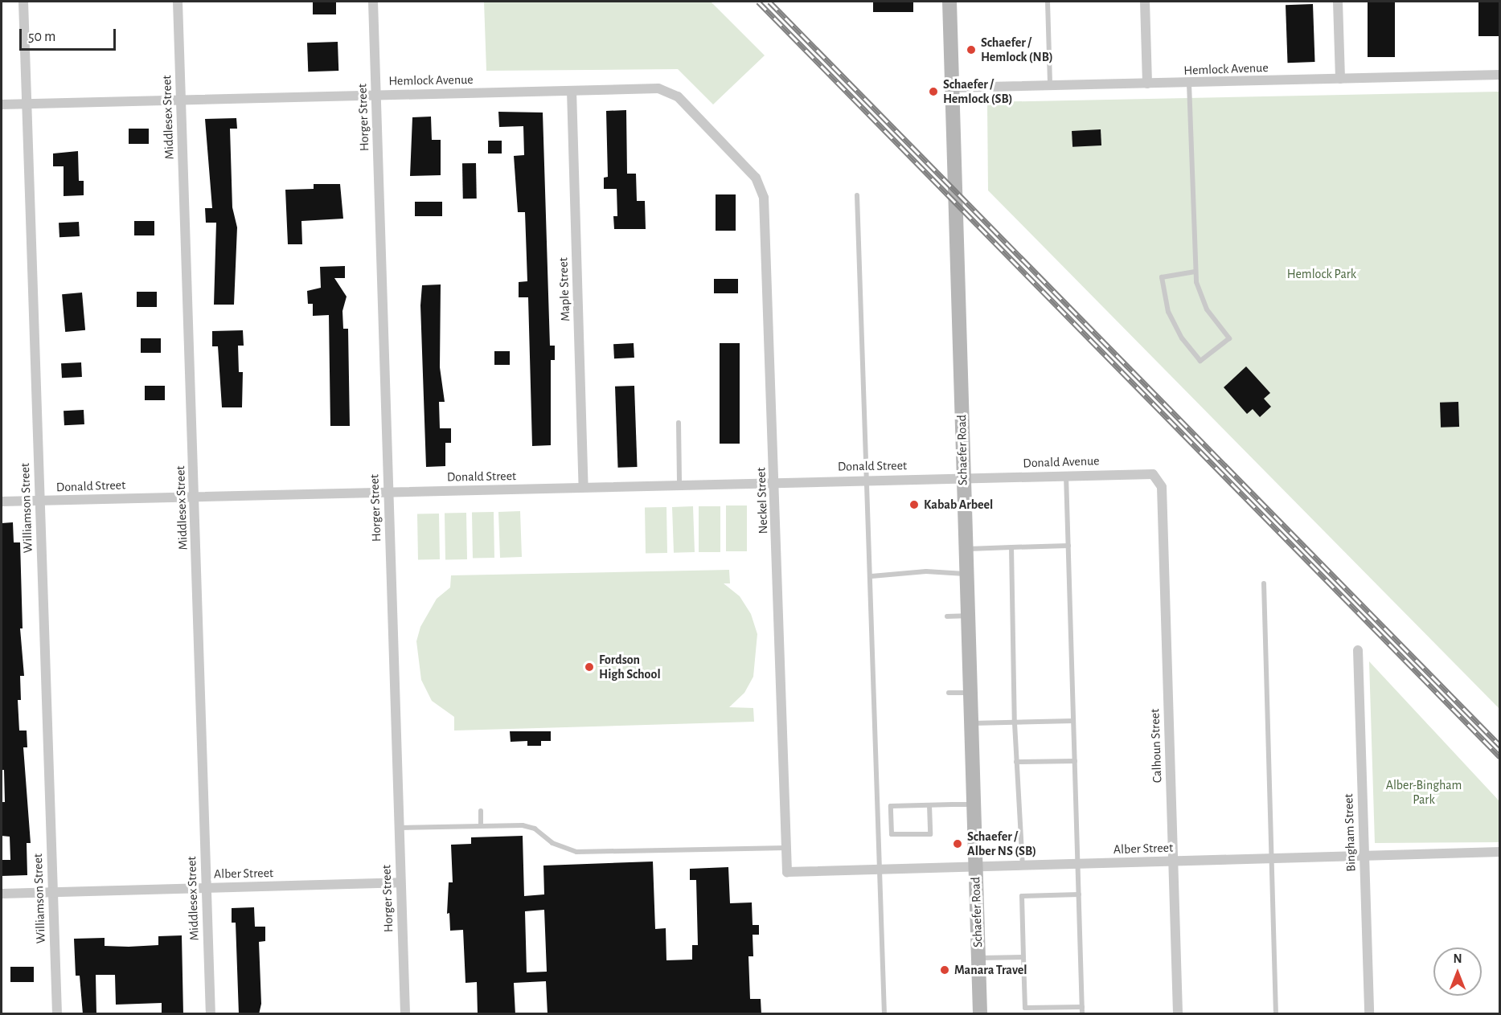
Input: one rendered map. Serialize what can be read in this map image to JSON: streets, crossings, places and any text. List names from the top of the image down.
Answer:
{
  "streets": {
    "main road": ["Schaefer Road"],
    "street": [
      "Hemlock Avenue",
      "Middlesex Street",
      "Horger Street",
      "Maple Street",
      "Donald Avenue",
      "Donald Street",
      "Neckel Street",
      "Williamson Street",
      "Calhoun Street",
      "Bingham Street",
      "Alber Street"
    ]
  },
  "crossings": [
    ["Hemlock Avenue", "Middlesex Street"],
    ["Hemlock Avenue", "Horger Street"],
    ["Hemlock Avenue", "Maple Street"],
    ["Hemlock Avenue", "Schaefer Road"],
    ["Hemlock Avenue", "Neckel Street"],
    ["Hemlock Avenue", "Williamson Street"],
    ["Middlesex Street", "Donald Street"],
    ["Middlesex Street", "Alber Street"],
    ["Horger Street", "Donald Street"],
    ["Horger Street", "Alber Street"],
    ["Maple Street", "Donald Street"],
    ["Schaefer Road", "Donald Avenue"],
    ["Schaefer Road", "Donald Street"],
    ["Schaefer Road", "Alber Street"],
    ["Donald Avenue", "Donald Street"],
    ["Donald Avenue", "Calhoun Street"],
    ["Donald Street", "Neckel Street"],
    ["Donald Street", "Williamson Street"],
    ["Neckel Street", "Alber Street"],
    ["Williamson Street", "Alber Street"],
    ["Calhoun Street", "Alber Street"],
    ["Bingham Street", "Alber Street"]
  ],
  "parks": ["Hemlock Park", "Alber-Bingham Park"],
  "places": [
    "Schaefer / Hemlock (NB)",
    "Schaefer / Hemlock (SB)",
    "Kabab Arbeel",
    "Fordson High School",
    "Schaefer / Alber NS (SB)",
    "Manara Travel"
  ],
  "scale_bar": "50 m",
  "north": "top"
}
